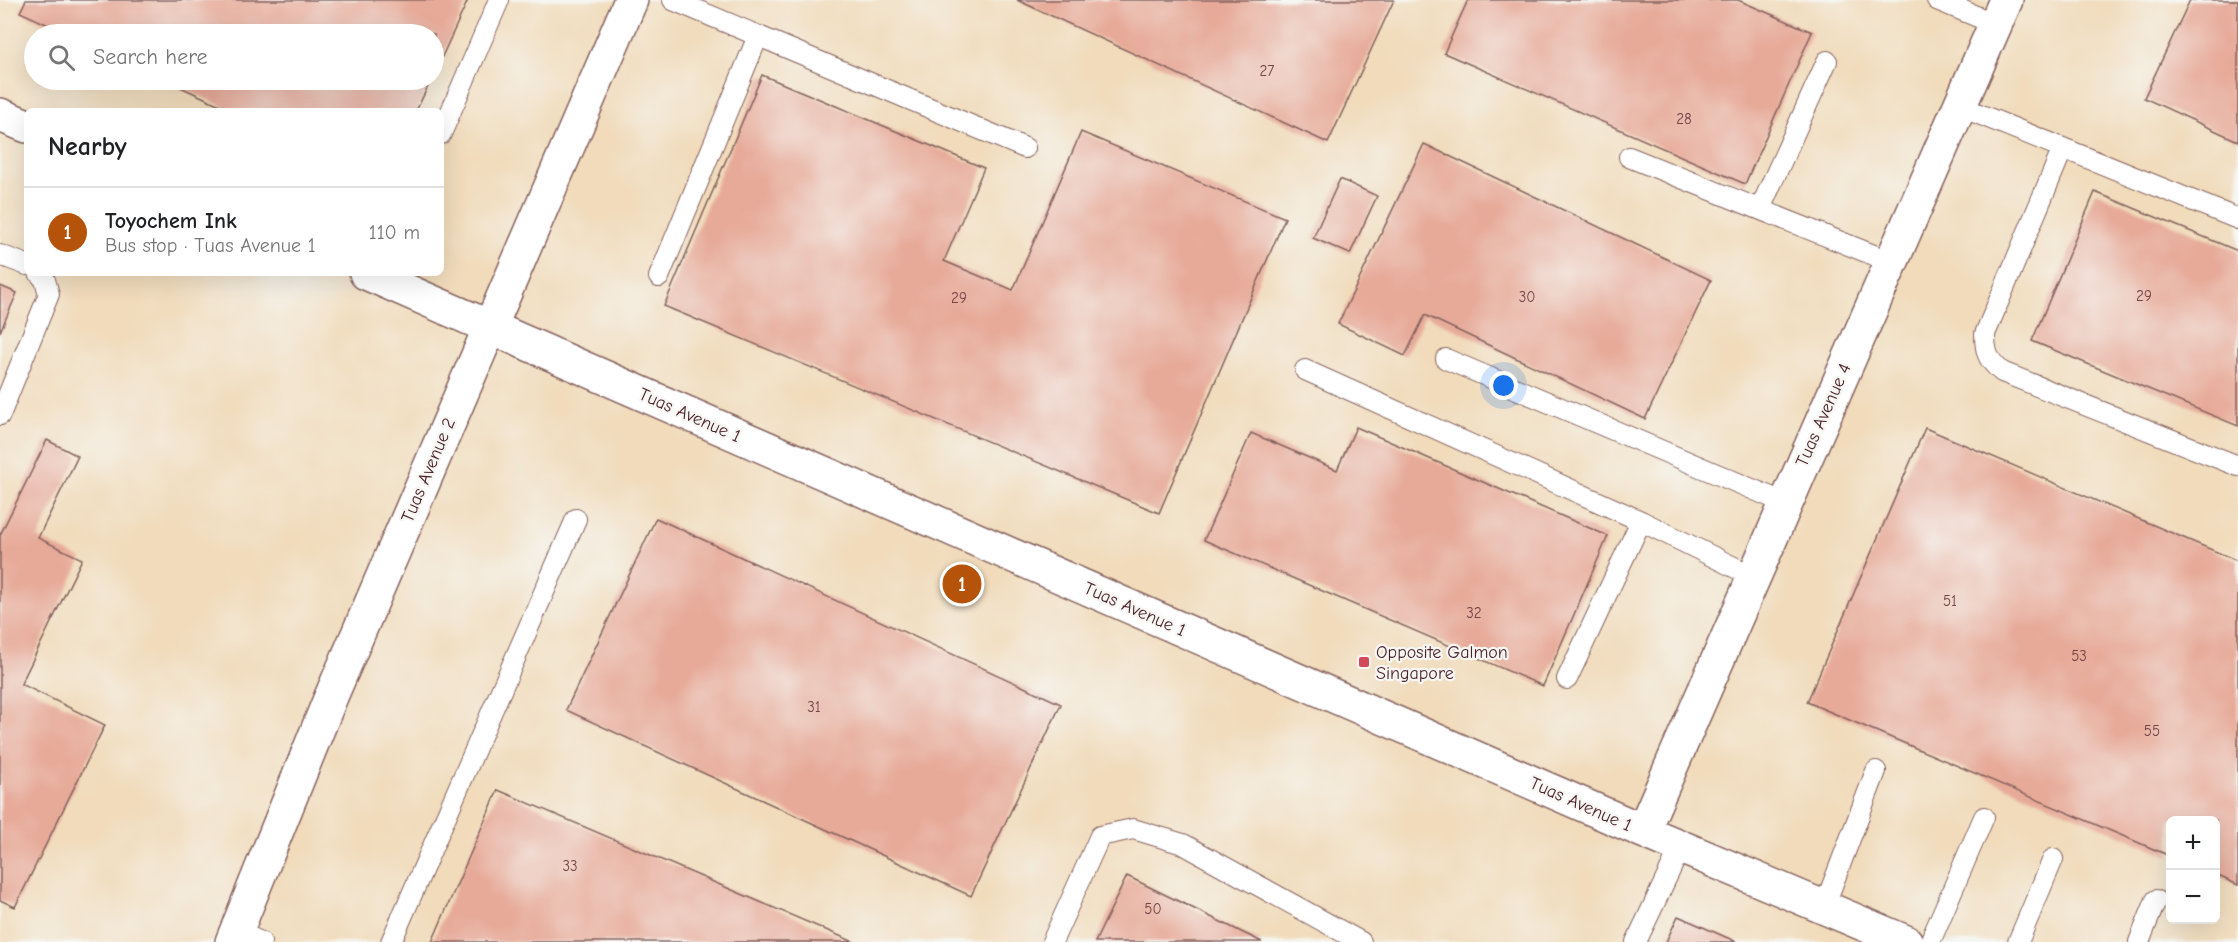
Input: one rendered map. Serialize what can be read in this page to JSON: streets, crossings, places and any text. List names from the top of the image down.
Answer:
{
  "streets": {
    "street": ["Tuas Avenue 1", "Tuas Avenue 4", "Tuas Avenue 2"]
  },
  "crossings": [
    ["Tuas Avenue 1", "Tuas Avenue 4"],
    ["Tuas Avenue 1", "Tuas Avenue 2"]
  ],
  "places": {
    "transit": ["Opposite Galmon Singapore"]
  },
  "house_numbers": [
    "27",
    "28",
    "29",
    "30",
    "29",
    "51",
    "32",
    "53",
    "31",
    "55",
    "33",
    "50"
  ],
  "page": {
    "search": "Search here",
    "heading": "Nearby",
    "list": [
      {
        "mark": "1",
        "name": "Toyochem Ink",
        "note": "Bus stop · Tuas Avenue 1",
        "value": "110 m"
      }
    ],
    "pins": "1",
    "map_buttons": ["+", "−"]
  }
}
